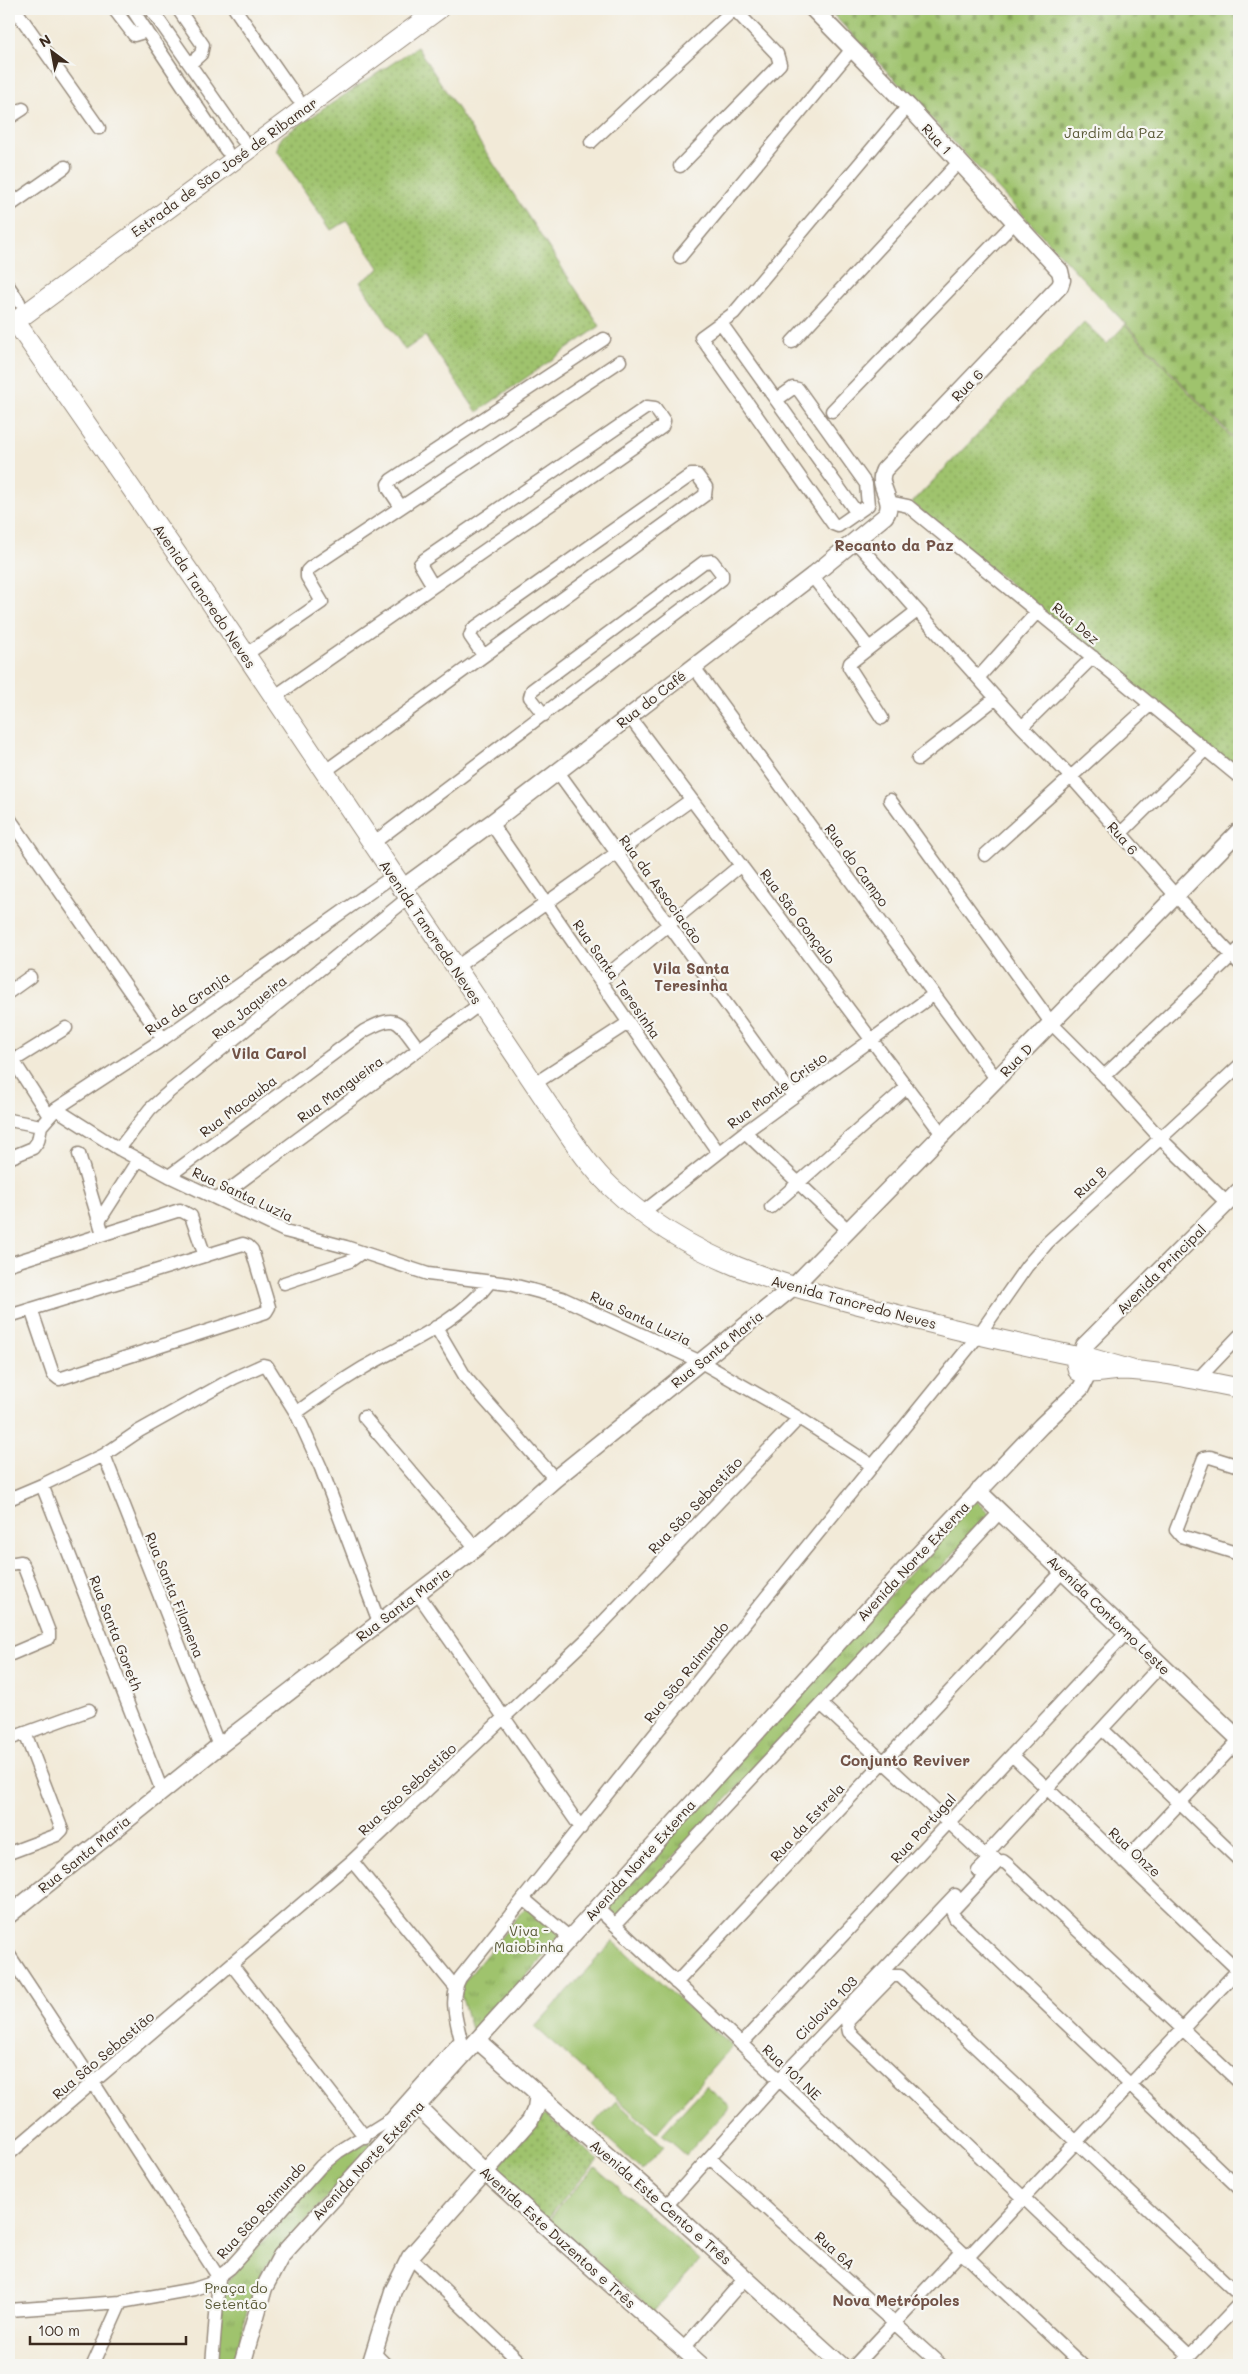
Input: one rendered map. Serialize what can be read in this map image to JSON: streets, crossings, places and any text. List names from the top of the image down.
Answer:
{
  "streets": {
    "main road": [
      "Rua 1",
      "Estrada de São José de Ribamar",
      "Rua 6",
      "Avenida Tancredo Neves",
      "Rua do Café",
      "Rua D",
      "Avenida Principal",
      "Rua Santa Maria",
      "Avenida Norte Externa",
      "Avenida Contorno Leste",
      "Avenida Este Cento e Três",
      "Avenida Este Duzentos e Três"
    ],
    "street": [
      "Rua Dez",
      "Rua do Campo",
      "Rua da Associacão",
      "Rua São Gonçalo",
      "Rua Santa Teresinha",
      "Rua da Granja",
      "Rua Jaqueira",
      "Rua Mangueira",
      "Rua Monte Cristo",
      "Rua Macauba",
      "Rua B",
      "Rua Santa Luzia",
      "Rua São Sebastião",
      "Rua Santa Filomena",
      "Rua Santa Goreth",
      "Rua São Raimundo",
      "Rua da Estrela",
      "Rua Portugal",
      "Rua Onze",
      "Ciclovia 103",
      "Rua 101 NE",
      "Rua 6A"
    ]
  },
  "crossings": [
    ["Rua 1", "Rua 6"],
    ["Estrada de São José de Ribamar", "Avenida Tancredo Neves"],
    ["Rua 6", "Rua Dez"],
    ["Rua 6", "Rua do Café"],
    ["Rua 6", "Rua D"],
    ["Avenida Tancredo Neves", "Rua do Café"],
    ["Avenida Tancredo Neves", "Rua da Granja"],
    ["Avenida Tancredo Neves", "Rua Jaqueira"],
    ["Avenida Tancredo Neves", "Rua D"],
    ["Avenida Tancredo Neves", "Rua Mangueira"],
    ["Avenida Tancredo Neves", "Rua Monte Cristo"],
    ["Avenida Tancredo Neves", "Rua B"],
    ["Avenida Tancredo Neves", "Avenida Principal"],
    ["Avenida Tancredo Neves", "Rua Santa Maria"],
    ["Avenida Tancredo Neves", "Avenida Norte Externa"],
    ["Avenida Tancredo Neves", "Rua São Raimundo"],
    ["Rua Dez", "Rua do Café"],
    ["Rua do Café", "Rua do Campo"],
    ["Rua do Café", "Rua da Associacão"],
    ["Rua do Café", "Rua São Gonçalo"],
    ["Rua do Café", "Rua Santa Teresinha"],
    ["Rua do Café", "Rua da Granja"],
    ["Rua do Café", "Rua Jaqueira"],
    ["Rua do Campo", "Rua D"],
    ["Rua do Campo", "Rua Monte Cristo"],
    ["Rua da Associacão", "Rua Monte Cristo"],
    ["Rua São Gonçalo", "Rua D"],
    ["Rua São Gonçalo", "Rua Monte Cristo"],
    ["Rua Santa Teresinha", "Rua Monte Cristo"],
    ["Rua da Granja", "Rua Jaqueira"],
    ["Rua da Granja", "Rua Santa Luzia"],
    ["Rua Jaqueira", "Rua Santa Luzia"],
    ["Rua D", "Rua Santa Maria"],
    ["Rua Mangueira", "Rua Macauba"],
    ["Rua Mangueira", "Rua Santa Luzia"],
    ["Rua Macauba", "Rua Santa Luzia"],
    ["Rua B", "Rua São Raimundo"],
    ["Rua Santa Luzia", "Rua Santa Maria"],
    ["Rua Santa Luzia", "Rua São Sebastião"],
    ["Rua Santa Luzia", "Rua São Raimundo"],
    ["Avenida Principal", "Avenida Norte Externa"],
    ["Rua Santa Maria", "Rua Santa Filomena"],
    ["Rua Santa Maria", "Rua Santa Goreth"],
    ["Avenida Norte Externa", "Avenida Contorno Leste"],
    ["Avenida Norte Externa", "Rua São Raimundo"],
    ["Avenida Norte Externa", "Rua 101 NE"],
    ["Avenida Norte Externa", "Avenida Este Cento e Três"],
    ["Avenida Norte Externa", "Avenida Este Duzentos e Três"],
    ["Avenida Contorno Leste", "Rua da Estrela"],
    ["Avenida Contorno Leste", "Rua Portugal"],
    ["Avenida Contorno Leste", "Ciclovia 103"],
    ["Rua São Raimundo", "Avenida Este Cento e Três"],
    ["Rua da Estrela", "Rua 101 NE"],
    ["Rua Portugal", "Rua Onze"],
    ["Rua Portugal", "Rua 101 NE"],
    ["Rua Onze", "Ciclovia 103"],
    ["Rua Onze", "Rua 101 NE"],
    ["Ciclovia 103", "Rua 101 NE"],
    ["Ciclovia 103", "Avenida Este Cento e Três"],
    ["Ciclovia 103", "Rua 6A"]
  ],
  "districts": [
    "Recanto da Paz",
    "Vila Santa Teresinha",
    "Vila Carol",
    "Conjunto Reviver",
    "Nova Metrópoles"
  ],
  "parks": ["Jardim da Paz", "Viva - Maiobinha", "Praça do Setentão"],
  "scale_bar": "100 m",
  "north": "top left"
}
